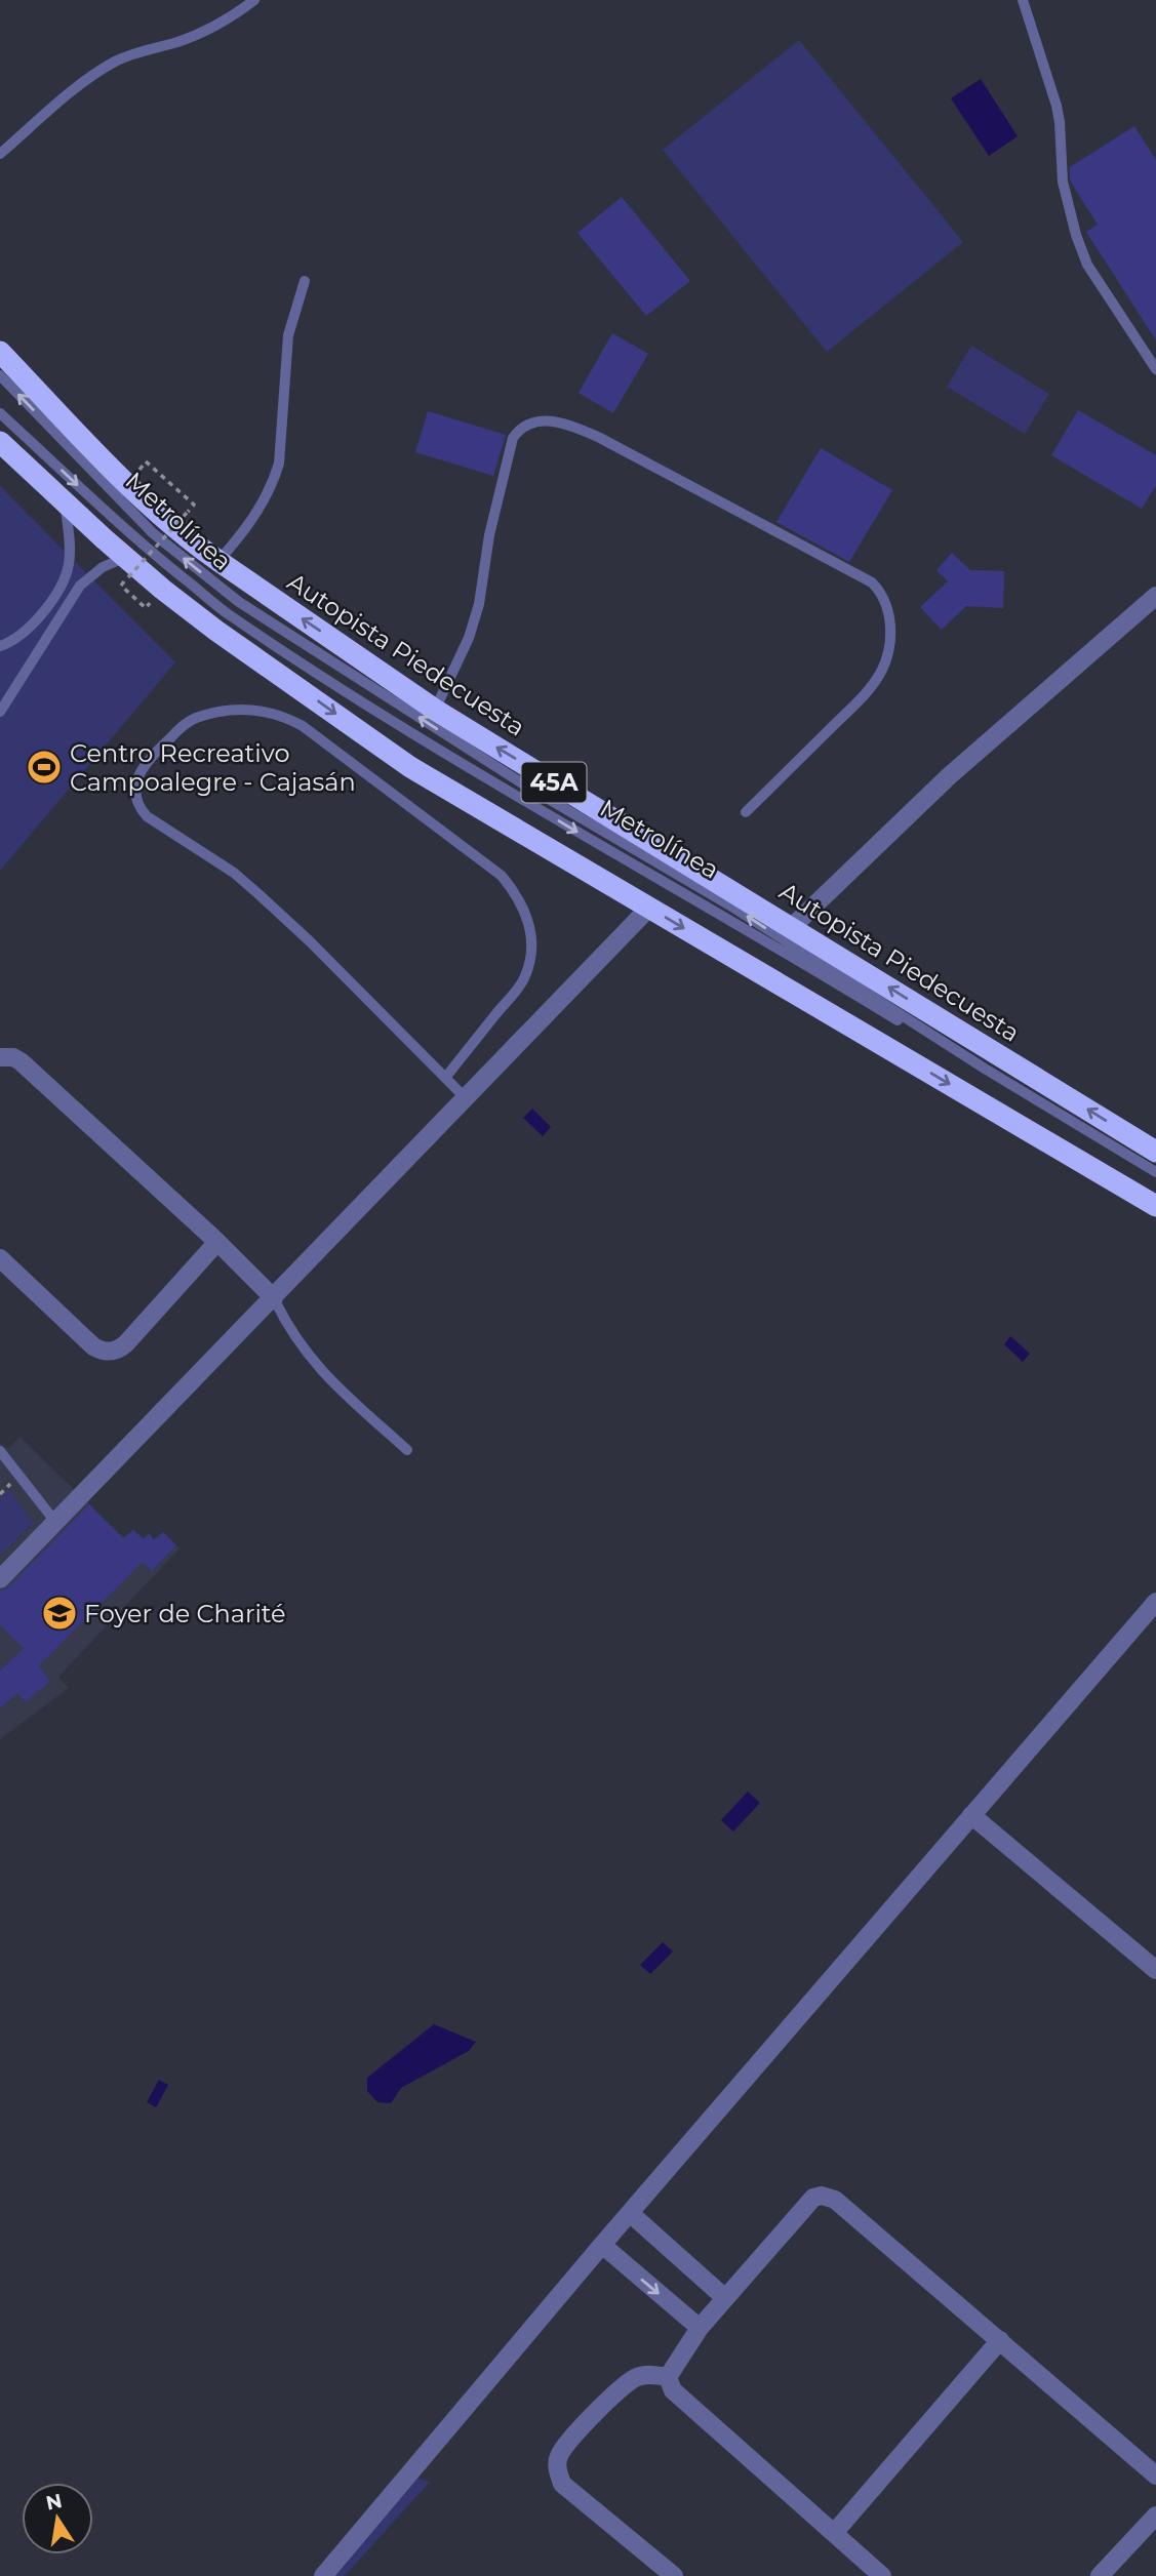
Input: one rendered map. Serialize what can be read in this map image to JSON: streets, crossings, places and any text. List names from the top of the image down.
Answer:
{
  "streets": {
    "highway": ["Autopista Piedecuesta", "45A"],
    "lane": ["Metrolínea"]
  },
  "places": {
    "sports": ["Centro Recreativo Campoalegre - Cajasán"],
    "school or university": ["Foyer de Charité"]
  },
  "north": "top"
}
